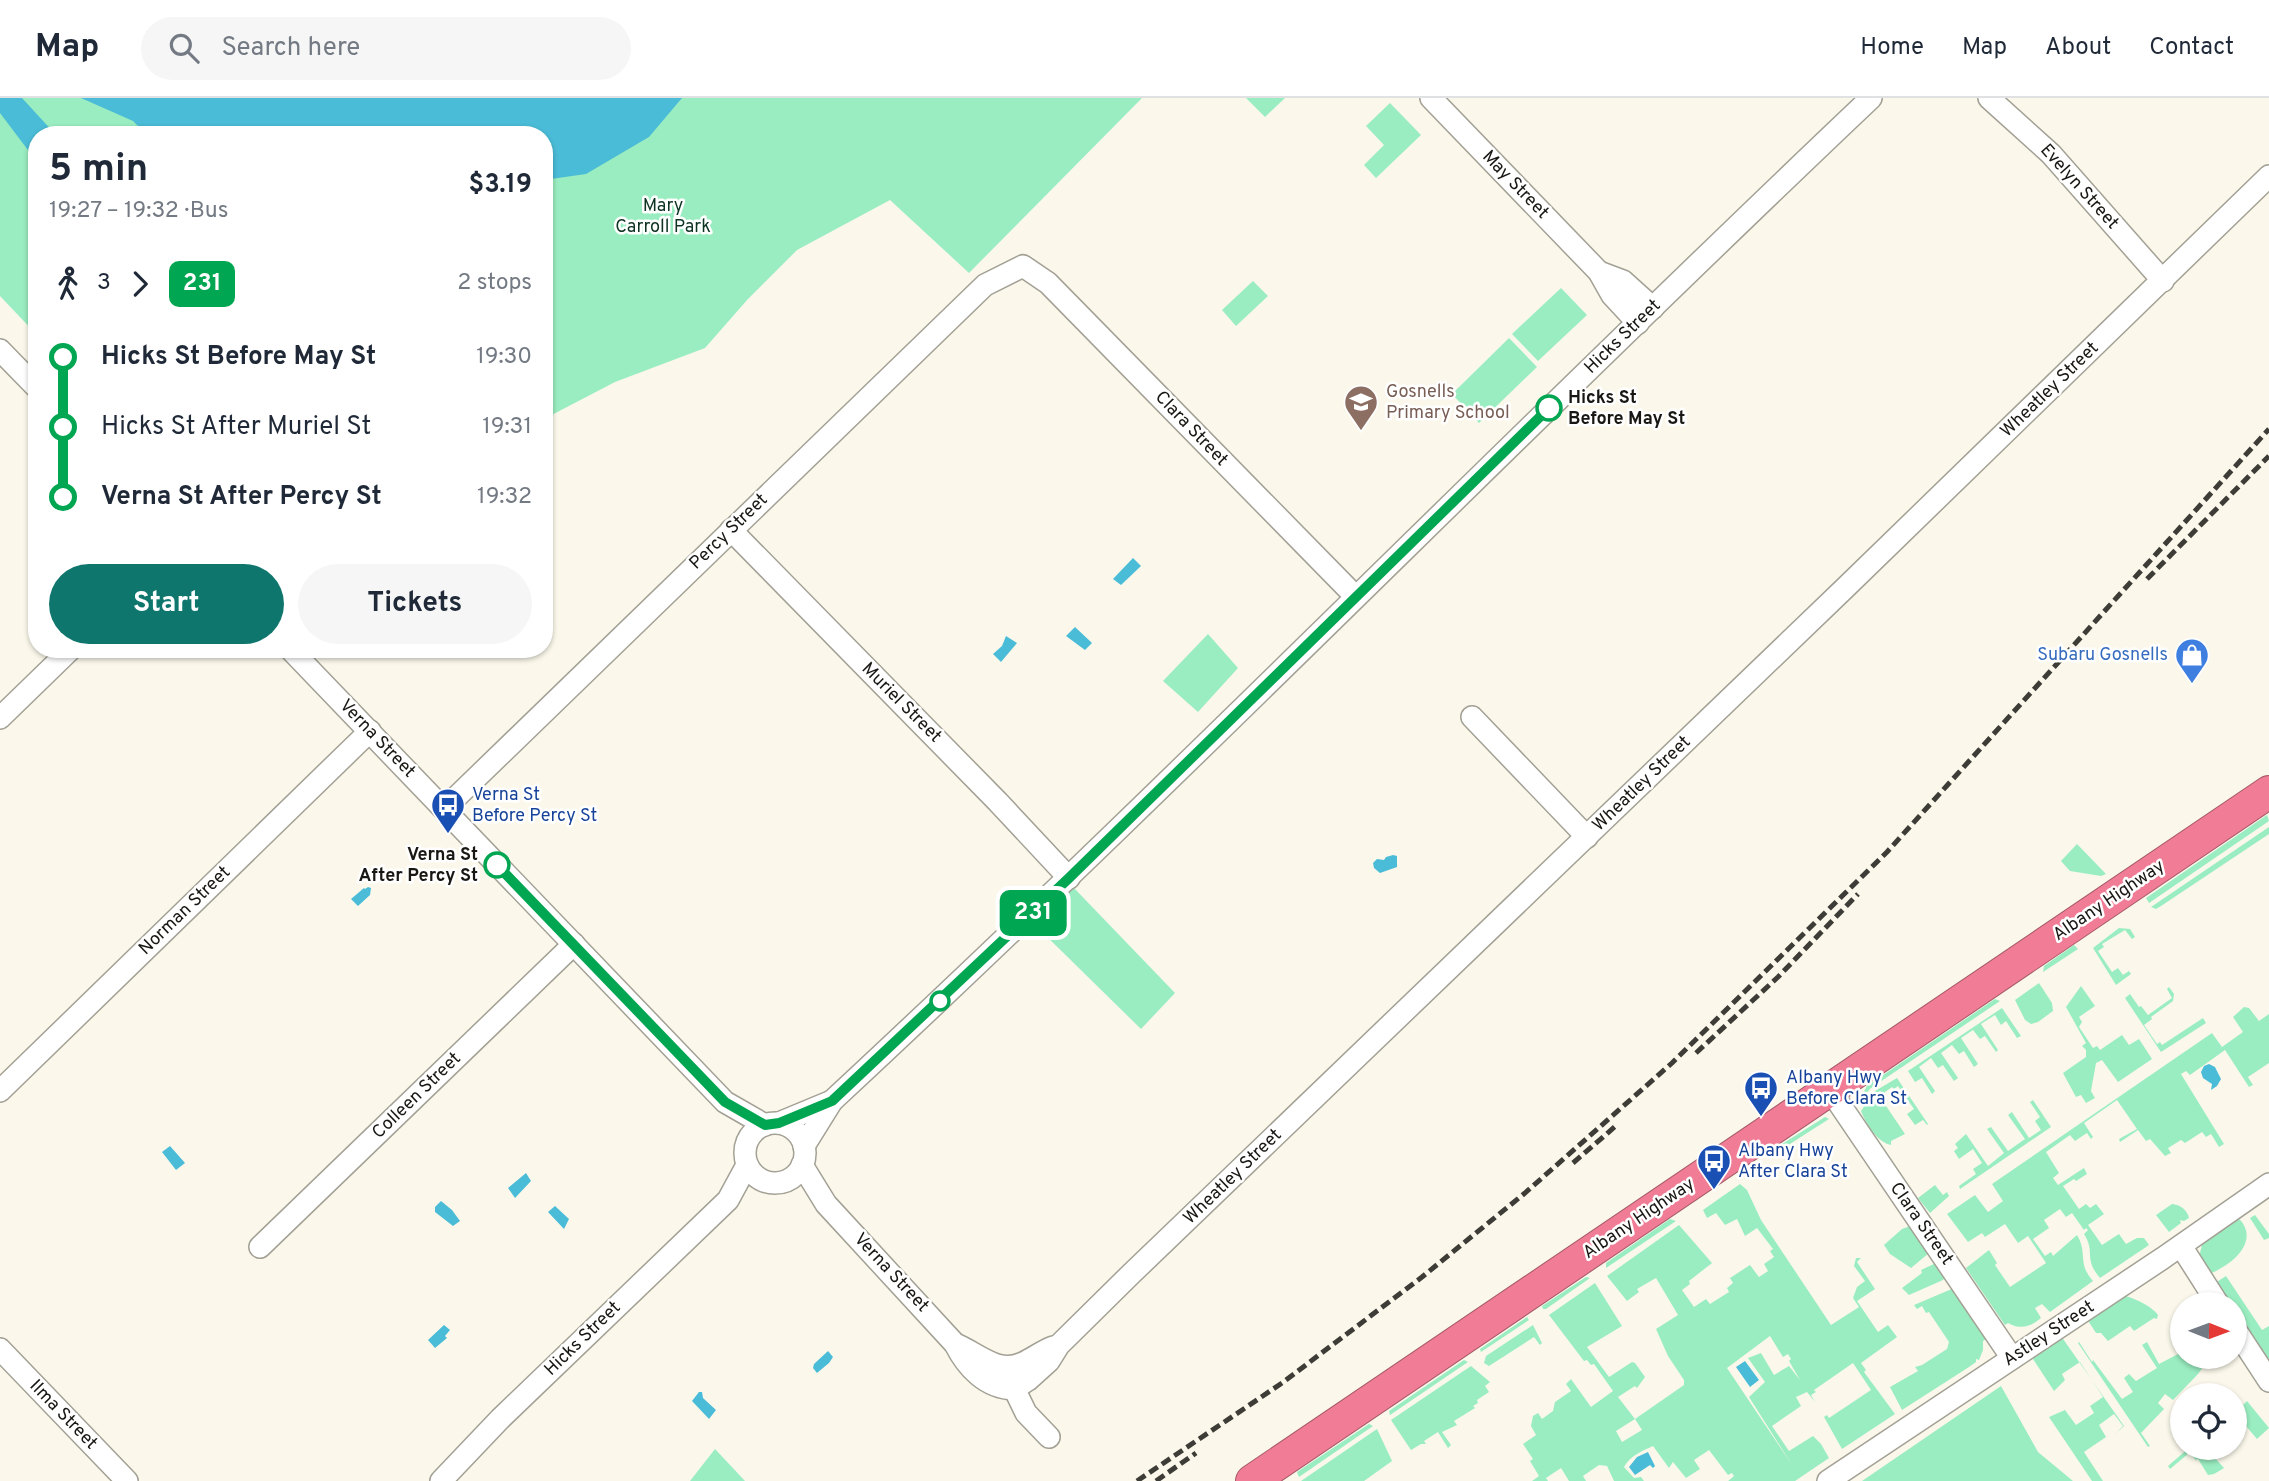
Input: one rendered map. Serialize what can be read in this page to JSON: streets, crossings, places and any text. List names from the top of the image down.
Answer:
{
  "streets": {
    "highway": ["Albany Highway"],
    "street": [
      "May Street",
      "Evelyn Street",
      "Hicks Street",
      "Wheatley Street",
      "Clara Street",
      "Percy Street",
      "Muriel Street",
      "Verna Street",
      "Norman Street",
      "Colleen Street",
      "Astley Street",
      "Ilma Street"
    ]
  },
  "crossings": [
    ["May Street", "Hicks Street"],
    ["Evelyn Street", "Wheatley Street"],
    ["Hicks Street", "Clara Street"],
    ["Hicks Street", "Muriel Street"],
    ["Hicks Street", "Verna Street"],
    ["Wheatley Street", "Verna Street"],
    ["Clara Street", "Percy Street"],
    ["Clara Street", "Albany Highway"],
    ["Clara Street", "Astley Street"],
    ["Percy Street", "Muriel Street"],
    ["Percy Street", "Verna Street"],
    ["Verna Street", "Norman Street"],
    ["Verna Street", "Colleen Street"]
  ],
  "parks": ["Mary Carroll Park"],
  "places": {
    "other": ["Hicks St Before May St", "Verna St After Percy St"],
    "school or university": ["Gosnells Primary School"],
    "shop": ["Subaru Gosnells"],
    "bus stop": ["Verna St Before Percy St", "Albany Hwy Before Clara St", "Albany Hwy After Clara St"]
  },
  "lines": ["bus line 231"],
  "north": "right",
  "page": {
    "header": "Map",
    "search": "Search here",
    "nav": [
      "Home",
      "Map",
      "About",
      "Contact"
    ],
    "on_map": "231",
    "heading": ["5 min", "19:27 – 19:32 · Bus", "$3.19"],
    "legs": ["3", "231", "2 stops"],
    "list": [
      {
        "name": "Hicks St Before May St",
        "value": "19:30"
      },
      {
        "name": "Hicks St After Muriel St",
        "value": "19:31"
      },
      {
        "name": "Verna St After Percy St",
        "value": "19:32"
      }
    ],
    "buttons": ["Start", "Tickets"]
  }
}
